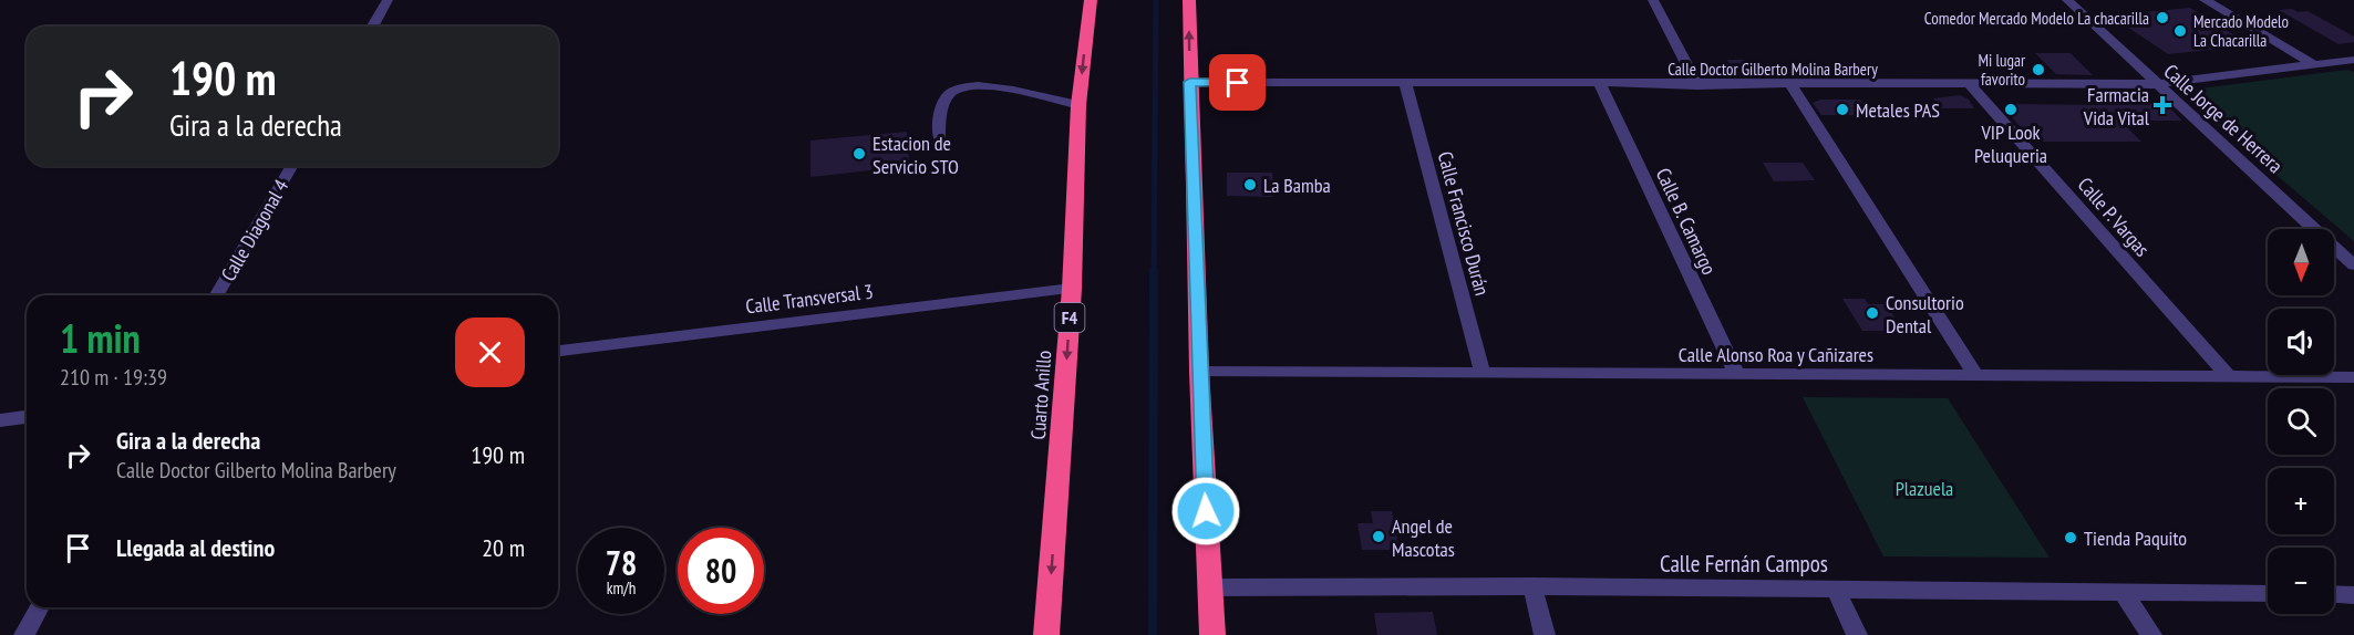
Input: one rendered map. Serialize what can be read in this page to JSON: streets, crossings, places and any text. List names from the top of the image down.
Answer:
{
  "streets": {
    "highway": ["F4", "Cuarto Anillo"],
    "street": [
      "Calle Doctor Gilberto Molina Barbery",
      "Calle Jorge de Herrera",
      "Calle P. Vargas",
      "Calle B. Camargo",
      "Calle Francisco Durán",
      "Calle Diagonal 4",
      "Calle Transversal 3",
      "Calle Alonso Roa y Cañizares",
      "Calle Fernán Campos"
    ]
  },
  "crossings": [
    ["Calle Doctor Gilberto Molina Barbery", "Calle Jorge de Herrera"],
    ["Calle Doctor Gilberto Molina Barbery", "Calle P. Vargas"],
    ["Calle Doctor Gilberto Molina Barbery", "Calle B. Camargo"],
    ["Calle Doctor Gilberto Molina Barbery", "Calle Francisco Durán"],
    ["Calle P. Vargas", "Calle Alonso Roa y Cañizares"],
    ["Calle B. Camargo", "Calle Alonso Roa y Cañizares"],
    ["Calle Francisco Durán", "Calle Alonso Roa y Cañizares"],
    ["Calle Transversal 3", "Cuarto Anillo"]
  ],
  "parks": ["Plazuela"],
  "places": {
    "other": [
      "Comedor Mercado Modelo La chacarilla",
      "Mercado Modelo La Chacarilla",
      "Mi lugar favorito",
      "Metales PAS",
      "VIP Look Peluqueria",
      "Estacion de Servicio STO",
      "La Bamba",
      "Consultorio Dental",
      "Angel de Mascotas",
      "Tienda Paquito"
    ],
    "health": ["Farmacia Vida Vital"]
  },
  "north": "bottom",
  "page": {
    "turn": ["190 m", "Gira a la derecha"],
    "map_buttons": ["+", "−"],
    "heading": ["1 min", "210 m · 19:39"],
    "list": [
      {
        "name": "Gira a la derecha",
        "note": "Calle Doctor Gilberto Molina Barbery",
        "value": "190 m"
      },
      {
        "name": "Llegada al destino",
        "value": "20 m"
      }
    ],
    "speed": "78 km/h",
    "limit": "80"
  }
}
